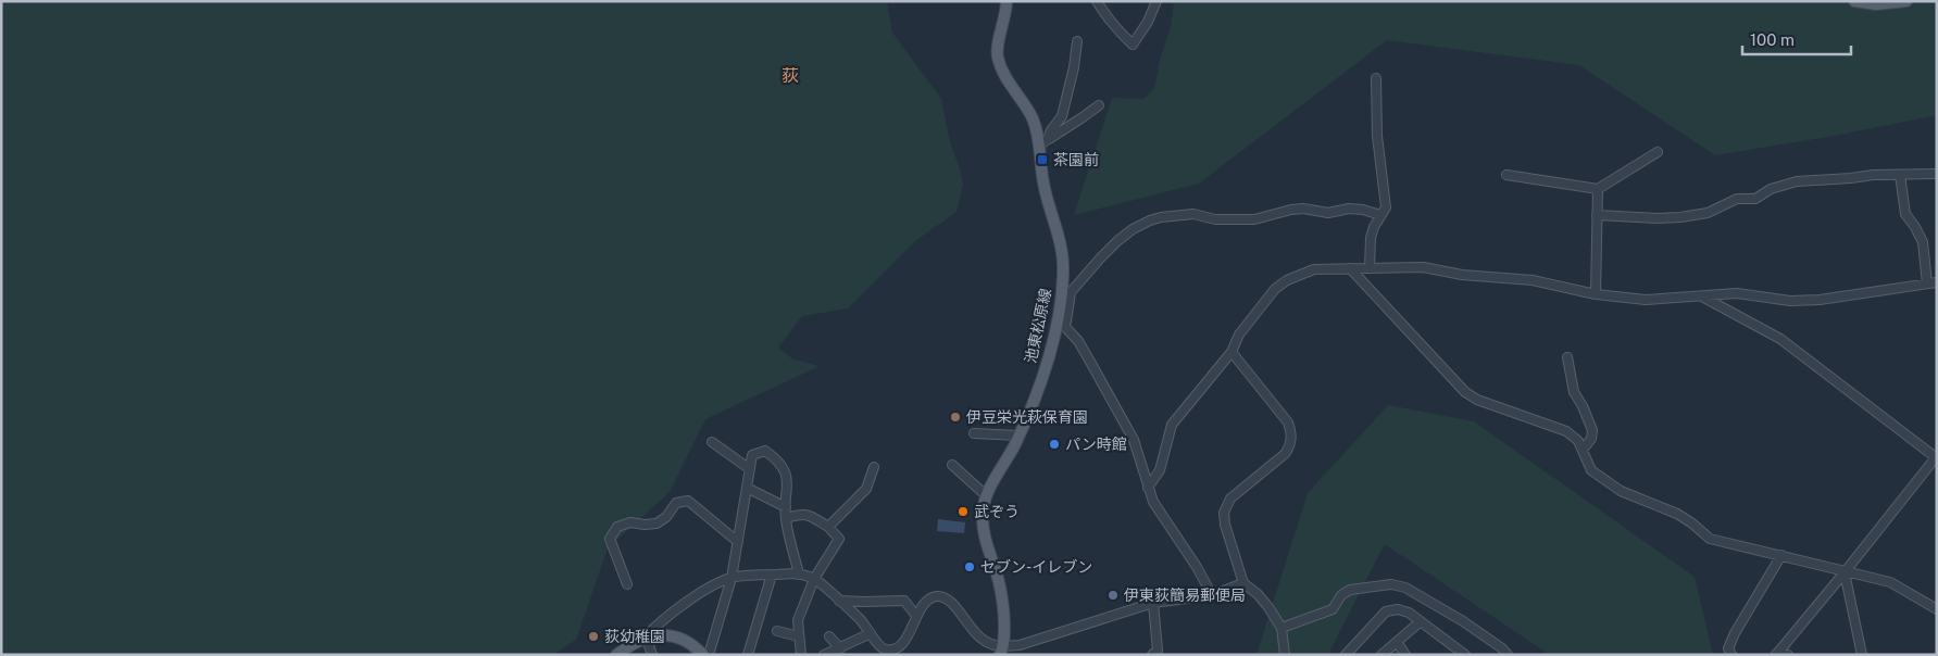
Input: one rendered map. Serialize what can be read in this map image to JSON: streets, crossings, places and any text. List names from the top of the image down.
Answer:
{
  "streets": {
    "main road": ["池東松原線"]
  },
  "districts": ["荻"],
  "places": {
    "transit": ["茶園前"],
    "other": [
      "伊豆栄光萩保育園",
      "パン時館",
      "武ぞう",
      "セブン-イレブン",
      "伊東荻簡易郵便局",
      "荻幼稚園"
    ]
  },
  "scale_bar": "100 m"
}
